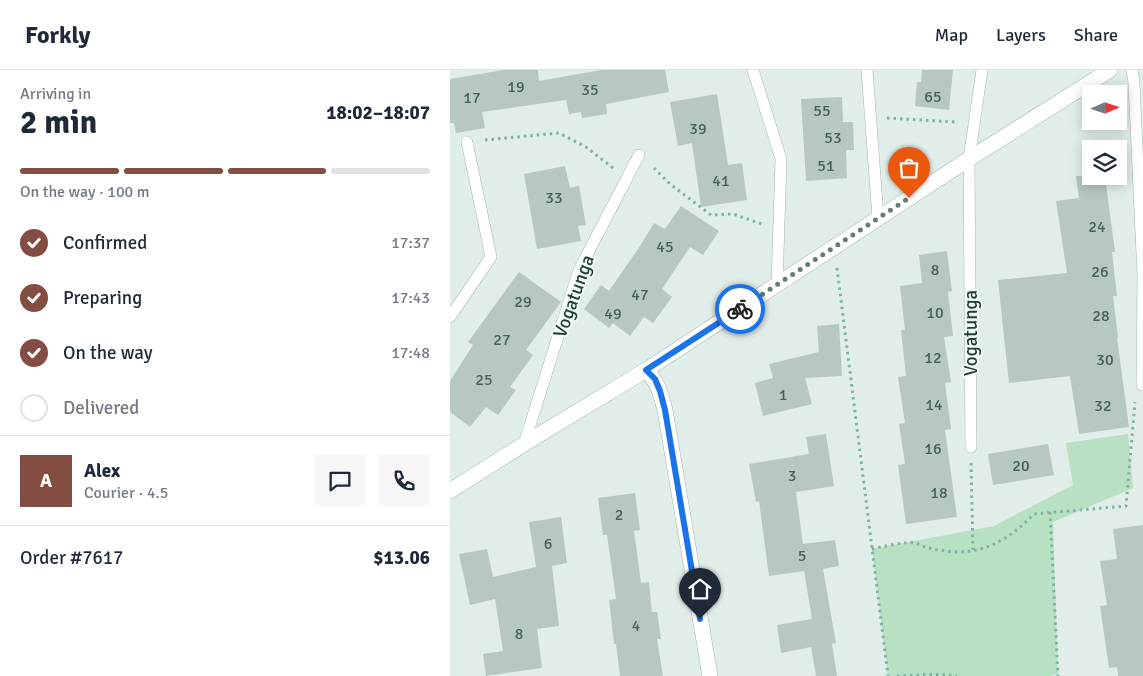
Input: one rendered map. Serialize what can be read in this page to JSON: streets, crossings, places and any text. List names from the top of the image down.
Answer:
{
  "streets": {
    "lane": ["Vogatunga"]
  },
  "house_numbers": [
    "19",
    "35",
    "65",
    "17",
    "55",
    "39",
    "53",
    "51",
    "41",
    "33",
    "24",
    "45",
    "8",
    "26",
    "47",
    "29",
    "10",
    "49",
    "28",
    "27",
    "12",
    "30",
    "25",
    "1",
    "14",
    "32",
    "16",
    "20",
    "3",
    "18",
    "2",
    "6",
    "5",
    "4",
    "8"
  ],
  "north": "right",
  "page": {
    "header": "Forkly",
    "nav": ["Map", "Layers", "Share"],
    "heading": ["2 min", "Arriving in", "18:02–18:07"],
    "panel": [
      "Alex",
      "Courier · 4.5",
      "Order #7617",
      "$13.06"
    ],
    "bar": "On the way · 100 m",
    "list": [
      ["Confirmed", "17:37"],
      ["Preparing", "17:43"],
      ["On the way", "17:48"],
      "Delivered"
    ],
    "round": "A"
  }
}
